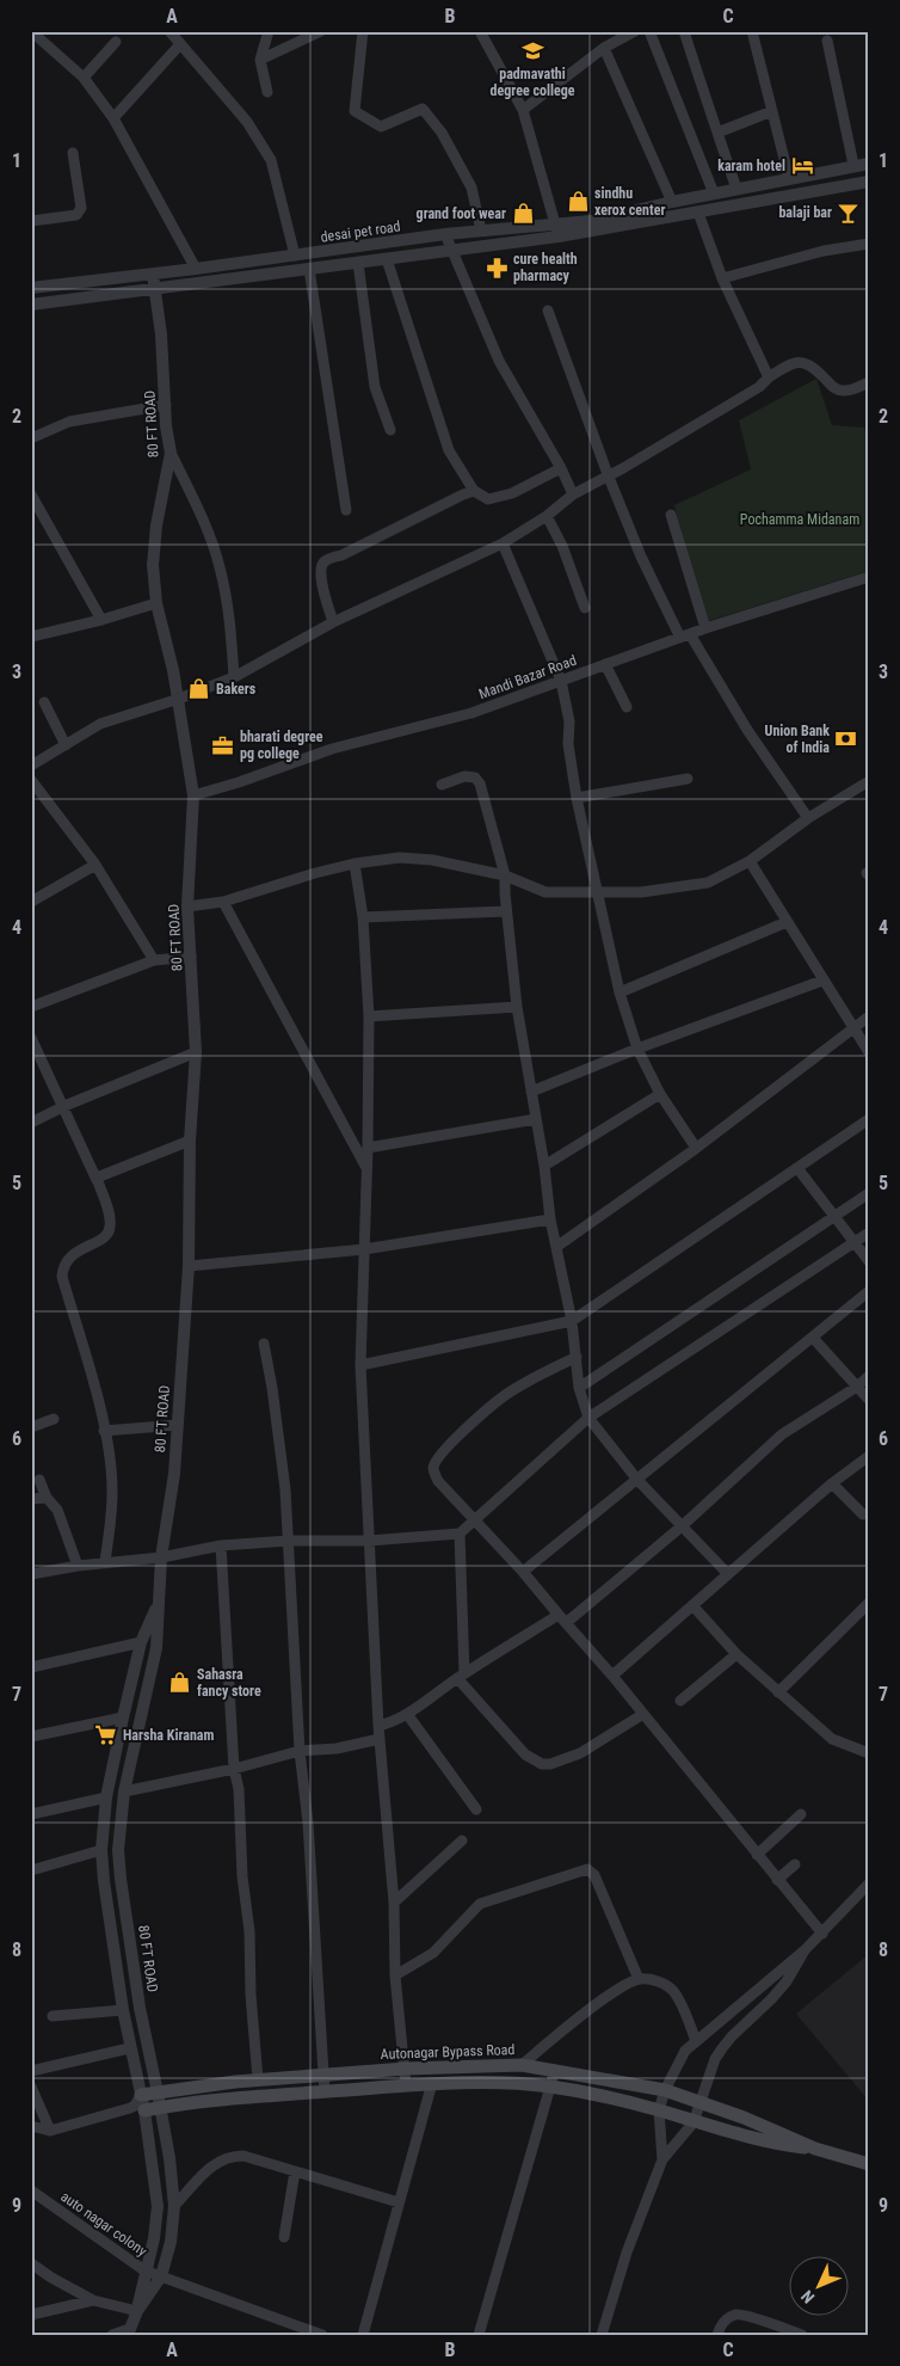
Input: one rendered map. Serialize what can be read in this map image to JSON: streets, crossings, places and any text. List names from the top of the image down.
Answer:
{
  "streets": {
    "main road": ["Autonagar Bypass Road"],
    "street": [
      "desai pet road",
      "80 FT ROAD",
      "Mandi Bazar Road",
      "auto nagar colony"
    ]
  },
  "crossings": [
    ["desai pet road", "80 FT ROAD"],
    ["80 FT ROAD", "Mandi Bazar Road"],
    ["80 FT ROAD", "Autonagar Bypass Road"],
    ["80 FT ROAD", "auto nagar colony"]
  ],
  "parks": ["Pochamma Midanam"],
  "places": {
    "school or university": ["padmavathi degree college"],
    "hotel": ["karam hotel"],
    "shop": [
      "sindhu xerox center",
      "grand foot wear",
      "Bakers",
      "Sahasra fancy store"
    ],
    "bar": ["balaji bar"],
    "pharmacy": ["cure health pharmacy"],
    "bank": ["Union Bank of India"],
    "office": ["bharati degree pg college"],
    "supermarket": ["Harsha Kiranam"]
  },
  "north": "bottom left",
  "grid": {
    "columns": ["A", "B", "C"],
    "rows": [
      "1",
      "2",
      "3",
      "4",
      "5",
      "6",
      "7",
      "8",
      "9"
    ]
  }
}
